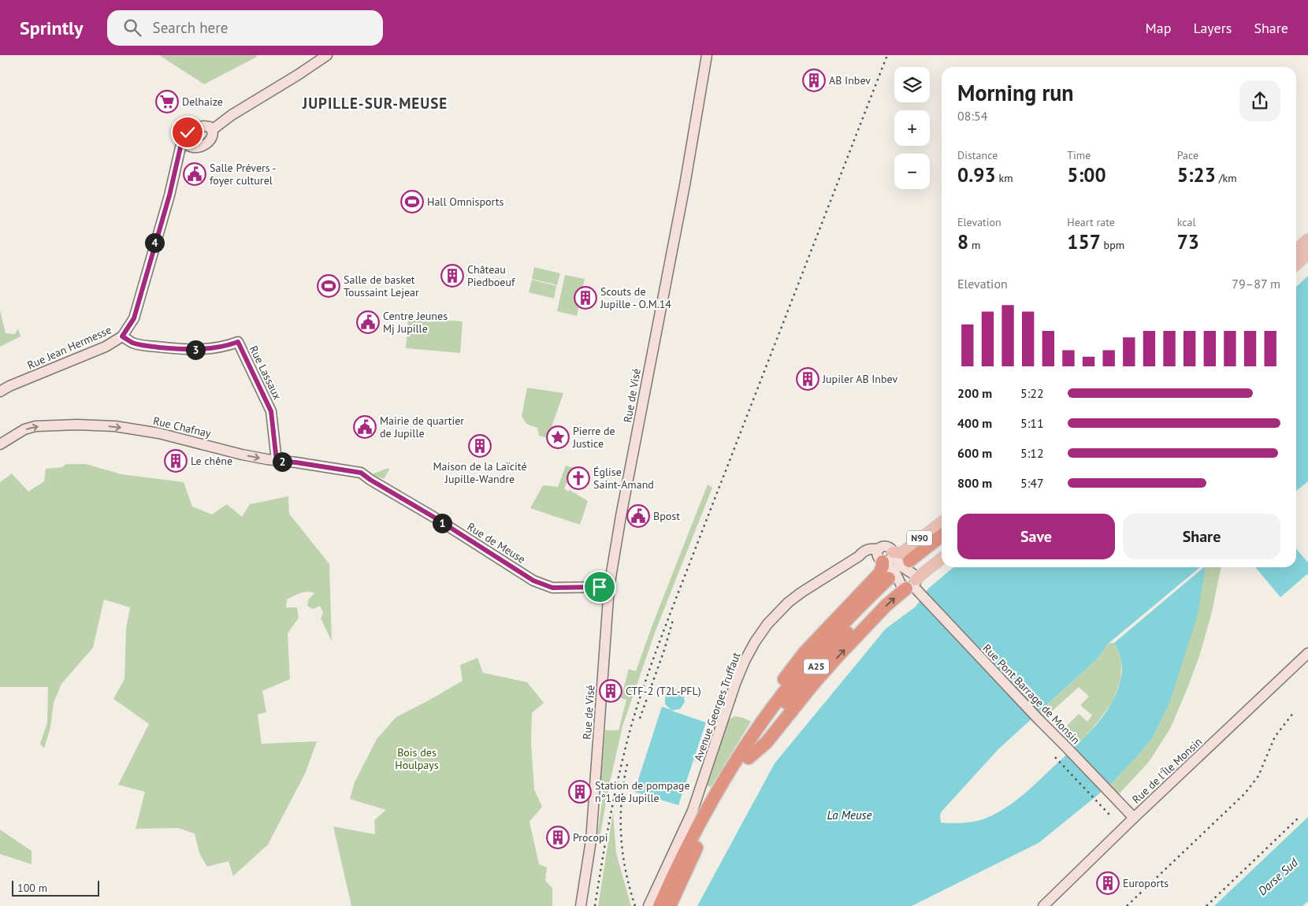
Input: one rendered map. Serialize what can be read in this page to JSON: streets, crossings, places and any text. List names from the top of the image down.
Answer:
{
  "streets": {
    "highway": ["A25"],
    "main road": ["N90"],
    "street": [
      "Rue Jean Hermesse",
      "Rue Lassaux",
      "Rue de Visé",
      "Rue Chafnay",
      "Rue de Meuse",
      "Rue Pont Barrage de Monsin",
      "Avenue Georges Truffaut",
      "Rue de l'Île Monsin"
    ]
  },
  "crossings": [
    ["Rue Jean Hermesse", "Rue Lassaux"],
    ["Rue Lassaux", "Rue Chafnay"],
    ["Rue de Visé", "Rue de Meuse"],
    ["Rue Chafnay", "Rue de Meuse"],
    ["N90", "A25"],
    ["N90", "Rue Pont Barrage de Monsin"],
    ["N90", "Avenue Georges Truffaut"],
    ["A25", "Rue Pont Barrage de Monsin"],
    ["Rue Pont Barrage de Monsin", "Avenue Georges Truffaut"],
    ["Rue Pont Barrage de Monsin", "Rue de l'Île Monsin"]
  ],
  "one_way": ["Rue Chafnay"],
  "districts": ["JUPILLE-SUR-MEUSE"],
  "water": ["La Meuse", "Darse Sud"],
  "parks": ["Bois des Houlpays"],
  "places": {
    "building": [
      "AB Inbev",
      "Château Piedboeuf",
      "Scouts de Jupille - O.M.14",
      "Jupiler AB Inbev",
      "Maison de la Laïcité Jupille-Wandre",
      "Le chêne",
      "CTF-2 (T2L-PFL)",
      "Station de pompage n°1 de Jupille",
      "Procopi",
      "Euroports"
    ],
    "supermarket": ["Delhaize"],
    "public building": [
      "Salle Prévers - foyer culturel",
      "Centre Jeunes Mj Jupille",
      "Mairie de quartier de Jupille",
      "Bpost"
    ],
    "sports": ["Hall Omnisports", "Salle de basket Toussaint Lejear"],
    "place": ["Pierre de Justice"],
    "church": ["Église Saint-Amand"]
  },
  "scale_bar": "100 m",
  "page": {
    "header": "Sprintly",
    "search": "Search here",
    "nav": ["Map", "Layers", "Share"],
    "map_buttons": ["+", "−"],
    "heading": ["Morning run", "08:54"],
    "stats": [
      ["Distance", "0.93 km"],
      ["Time", "5:00"],
      ["Pace", "5:23 /km"],
      ["Elevation", "8 m"],
      ["Heart rate", "157 bpm"],
      ["kcal", "73"]
    ],
    "pins": [
      "4",
      "3",
      "2",
      "1"
    ],
    "chart": ["Elevation", "79–87 m"],
    "list": [
      {
        "name": "200 m",
        "note": "5:22"
      },
      {
        "name": "400 m",
        "note": "5:11"
      },
      {
        "name": "600 m",
        "note": "5:12"
      },
      {
        "name": "800 m",
        "note": "5:47"
      }
    ],
    "buttons": ["Save", "Share"],
    "scale": "100 m"
  }
}
